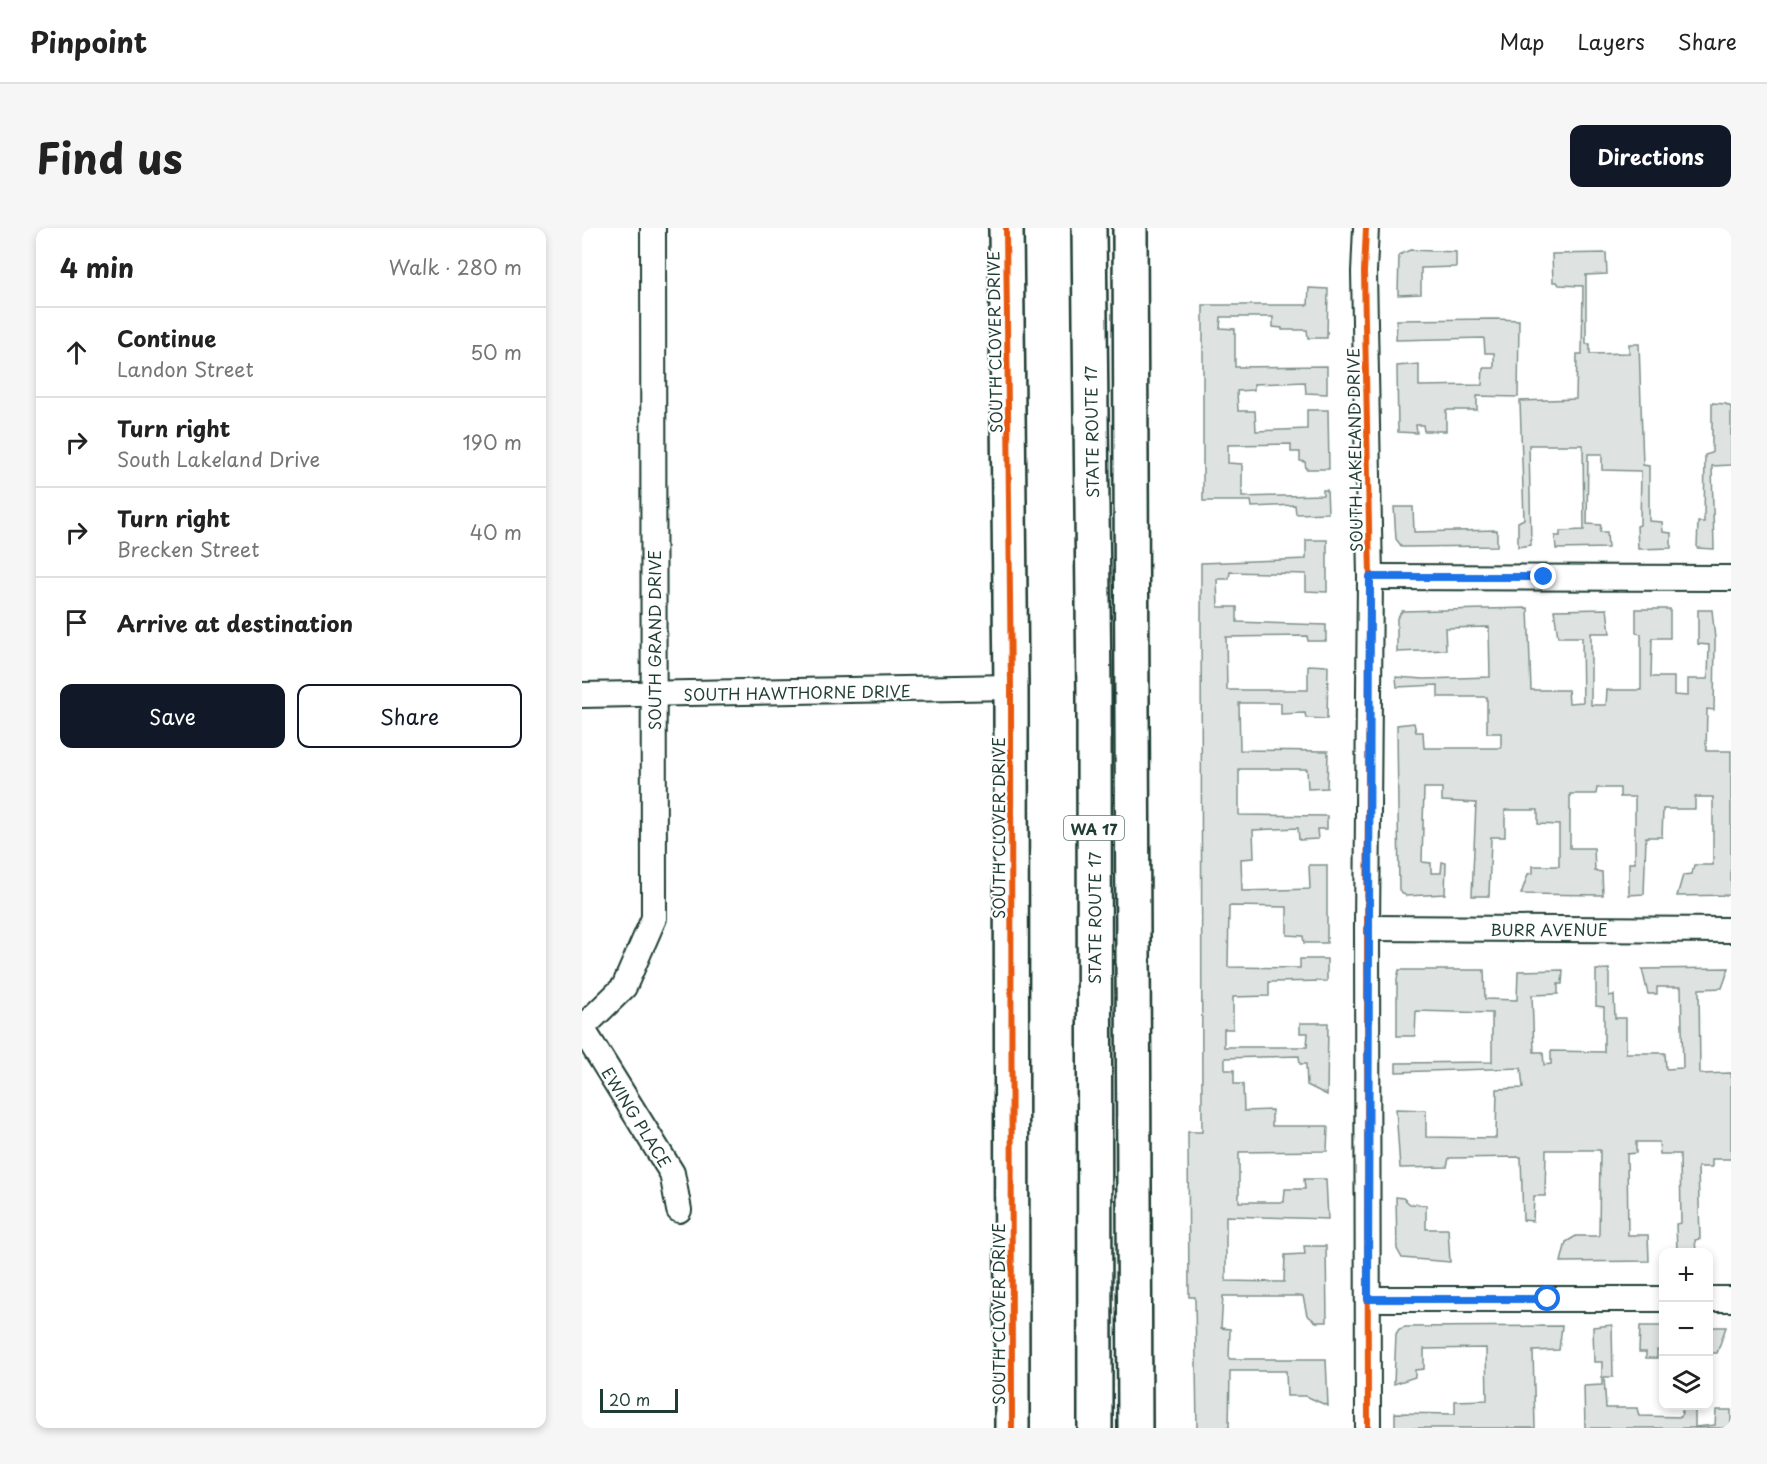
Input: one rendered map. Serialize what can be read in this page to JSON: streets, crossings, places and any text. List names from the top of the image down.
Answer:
{
  "streets": {
    "main road": ["SOUTH CLOVER DRIVE", "STATE ROUTE 17", "WA 17"],
    "street": [
      "SOUTH LAKELAND DRIVE",
      "SOUTH GRAND DRIVE",
      "SOUTH HAWTHORNE DRIVE",
      "BURR AVENUE",
      "EWING PLACE"
    ]
  },
  "crossings": [
    ["SOUTH CLOVER DRIVE", "SOUTH HAWTHORNE DRIVE"],
    ["SOUTH LAKELAND DRIVE", "BURR AVENUE"],
    ["SOUTH GRAND DRIVE", "SOUTH HAWTHORNE DRIVE"],
    ["SOUTH GRAND DRIVE", "EWING PLACE"]
  ],
  "scale_bar": "20 m",
  "page": {
    "header": "Pinpoint",
    "nav": ["Map", "Layers", "Share"],
    "title": "Find us",
    "buttons": [
      "Directions",
      ["Save", "Share"]
    ],
    "heading": ["4 min", "Walk · 280 m"],
    "list": [
      ["Continue", "Landon Street", "50 m"],
      ["Turn right", "South Lakeland Drive", "190 m"],
      ["Turn right", "Brecken Street", "40 m"],
      "Arrive at destination"
    ],
    "map_buttons": ["+", "−"],
    "scale": "20 m"
  }
}
